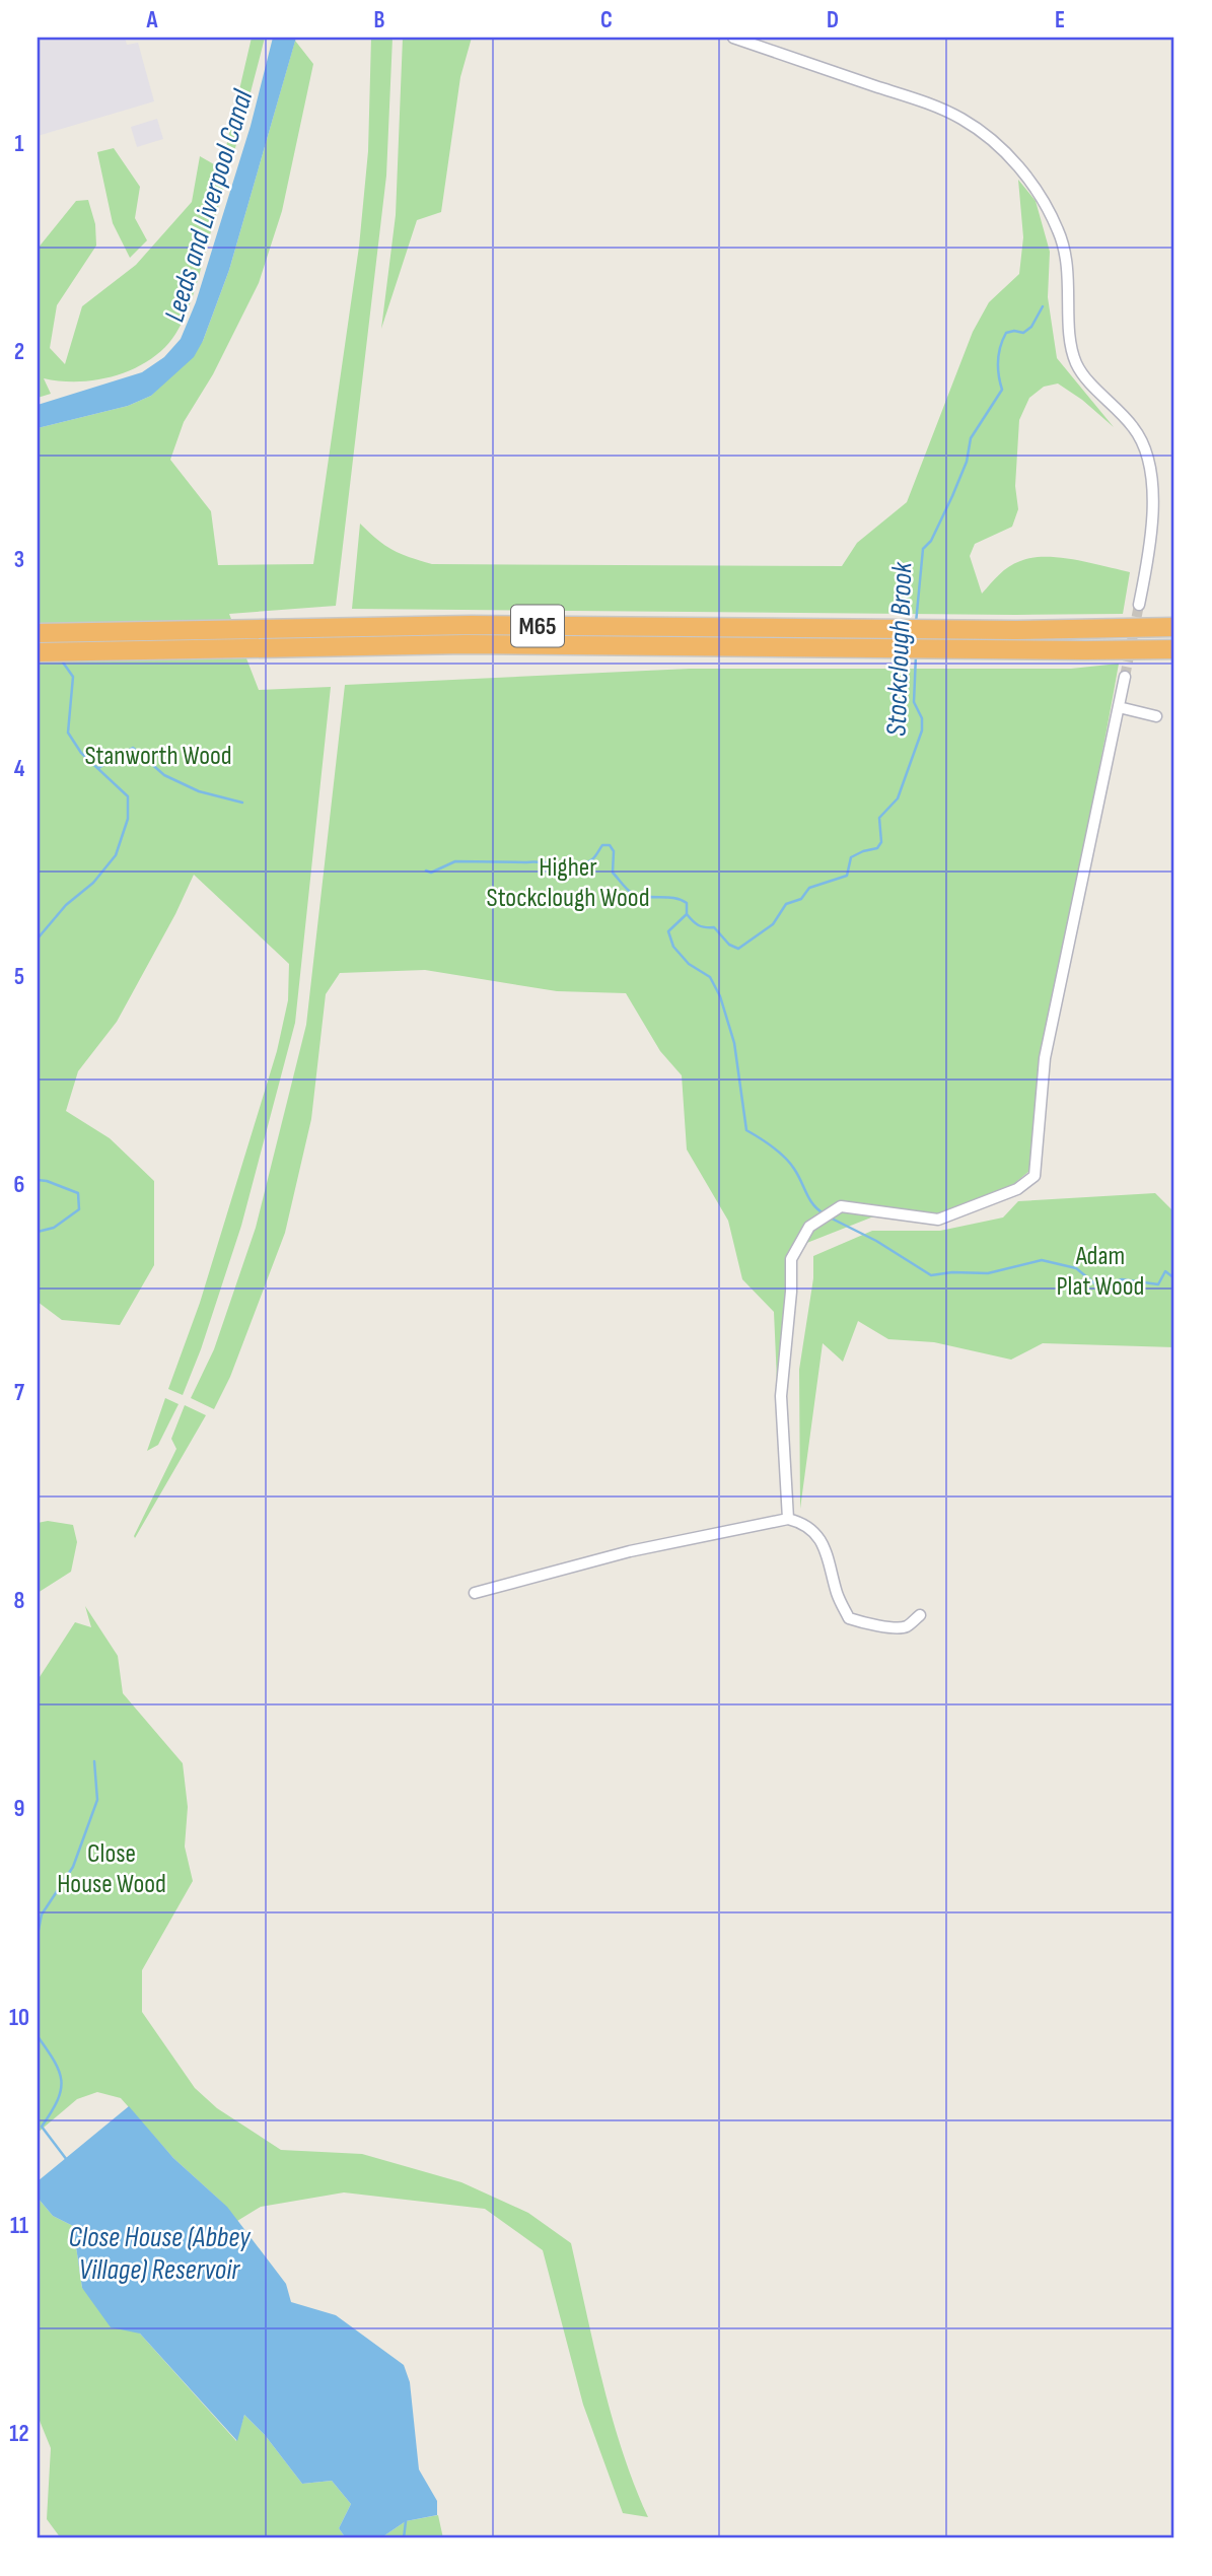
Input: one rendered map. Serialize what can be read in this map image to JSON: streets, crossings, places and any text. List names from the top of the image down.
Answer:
{
  "streets": {
    "highway": ["M65"]
  },
  "water": ["Leeds and Liverpool Canal", "Stockclough Brook", "Close House (Abbey Village) Reservoir"],
  "parks": [
    "Stanworth Wood",
    "Higher Stockclough Wood",
    "Adam Plat Wood",
    "Close House Wood"
  ],
  "grid": {
    "columns": [
      "A",
      "B",
      "C",
      "D",
      "E"
    ],
    "rows": [
      "1",
      "2",
      "3",
      "4",
      "5",
      "6",
      "7",
      "8",
      "9",
      "10",
      "11",
      "12"
    ]
  }
}
